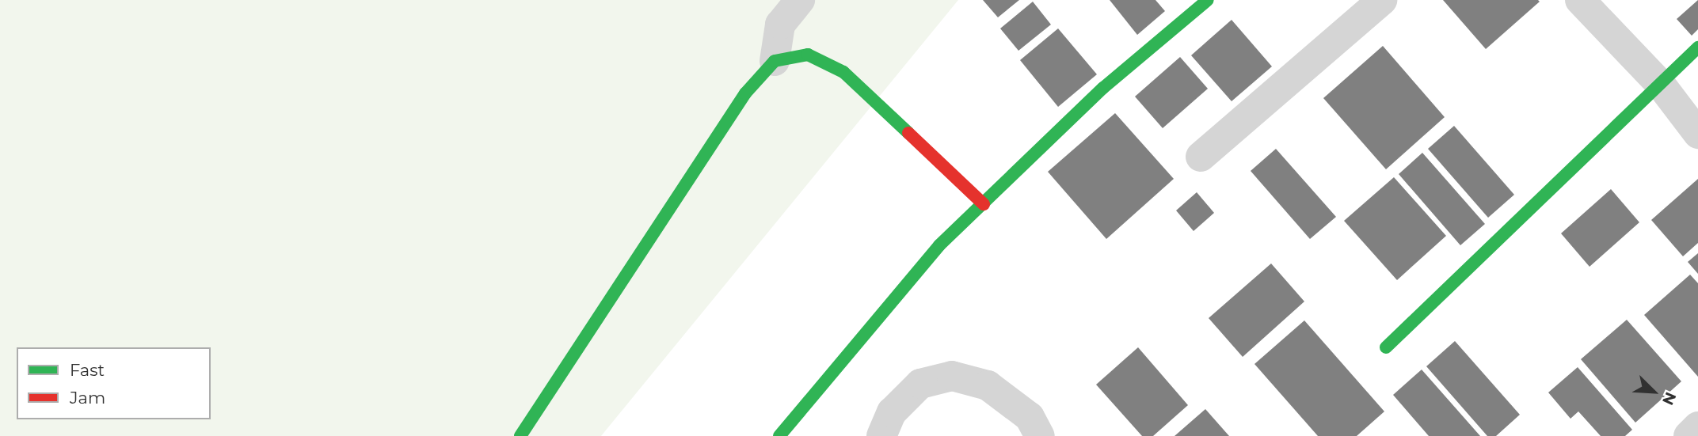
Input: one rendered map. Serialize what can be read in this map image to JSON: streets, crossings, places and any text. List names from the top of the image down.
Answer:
{
  "legend": ["Fast", "Jam"],
  "north": "bottom right"
}
